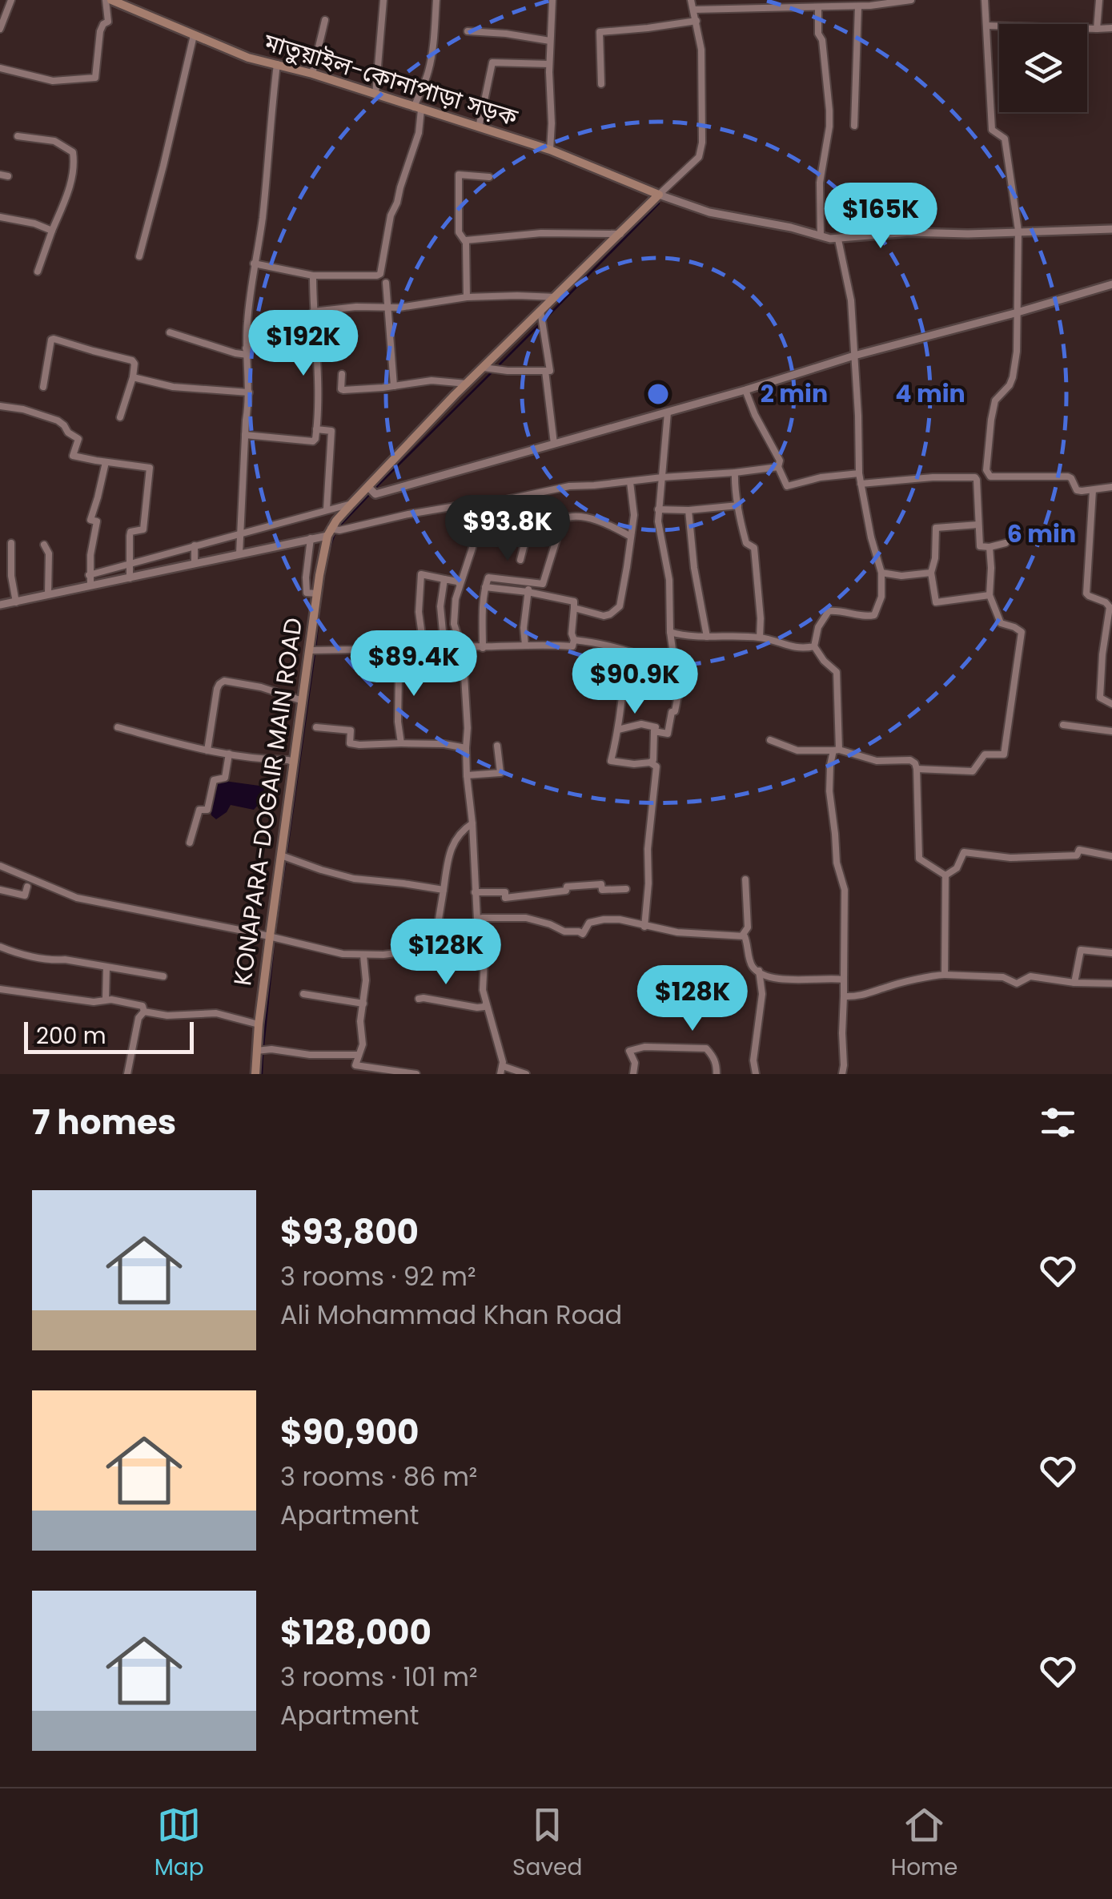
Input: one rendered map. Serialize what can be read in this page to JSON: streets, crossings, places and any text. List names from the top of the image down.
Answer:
{
  "streets": {
    "main road": ["মাতুয়াইল-কোনাপাড়া সড়ক", "KONAPARA-DOGAIR MAIN ROAD"]
  },
  "scale_bar": "200 m",
  "page": {
    "price": [
      "$165K",
      "$192K",
      "$93.8K",
      "$89.4K",
      "$90.9K",
      "$128K",
      "$128K"
    ],
    "scale": "200 m",
    "heading": "7 homes",
    "list": [
      {
        "name": "$93,800",
        "note": "3 rooms · 92 m² · Ali Mohammad Khan Road"
      },
      {
        "name": "$90,900",
        "note": "3 rooms · 86 m² · Apartment"
      },
      {
        "name": "$128,000",
        "note": "3 rooms · 101 m² · Apartment"
      }
    ],
    "tabs": ["Map", "Saved", "Home"]
  },
  "rings": ["2 min", "4 min", "6 min"]
}
